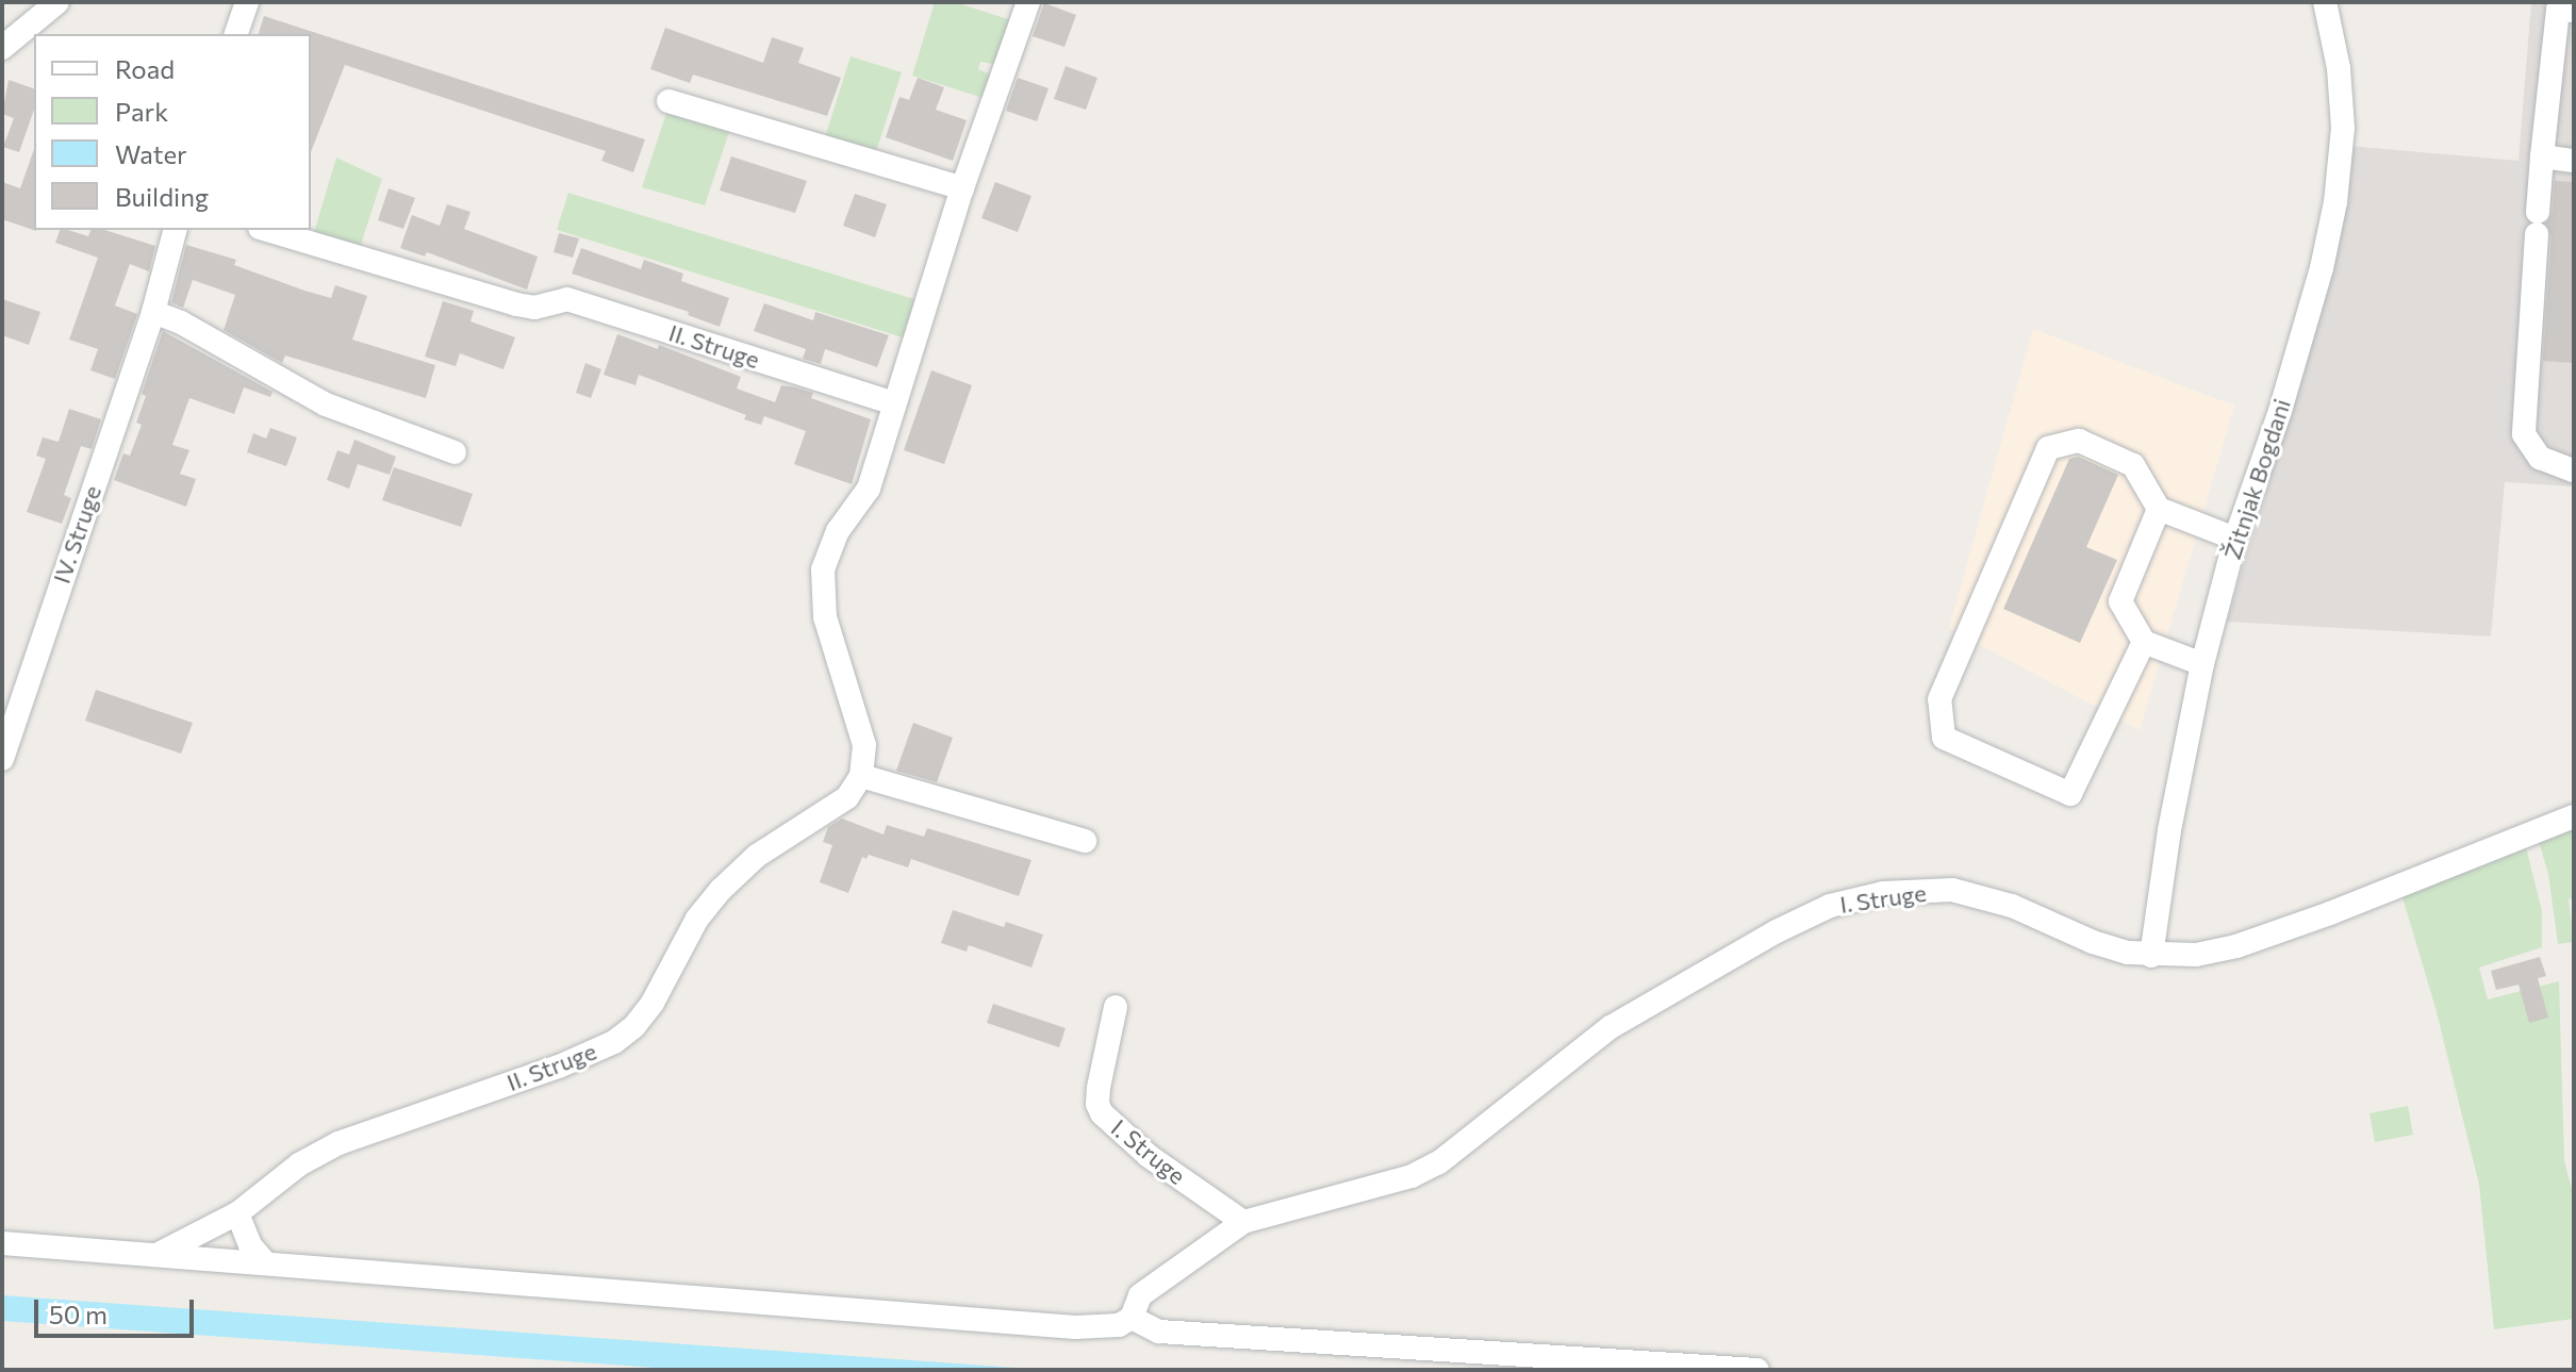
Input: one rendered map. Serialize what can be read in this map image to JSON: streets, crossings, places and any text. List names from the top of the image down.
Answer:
{
  "streets": {
    "street": [
      "II. Struge",
      "Žitnjak Bogdani",
      "IV. Struge",
      "I. Struge"
    ]
  },
  "crossings": [
    ["Žitnjak Bogdani", "I. Struge"]
  ],
  "legend": [
    "Road",
    "Park",
    "Water",
    "Building"
  ],
  "scale_bar": "50 m"
}
